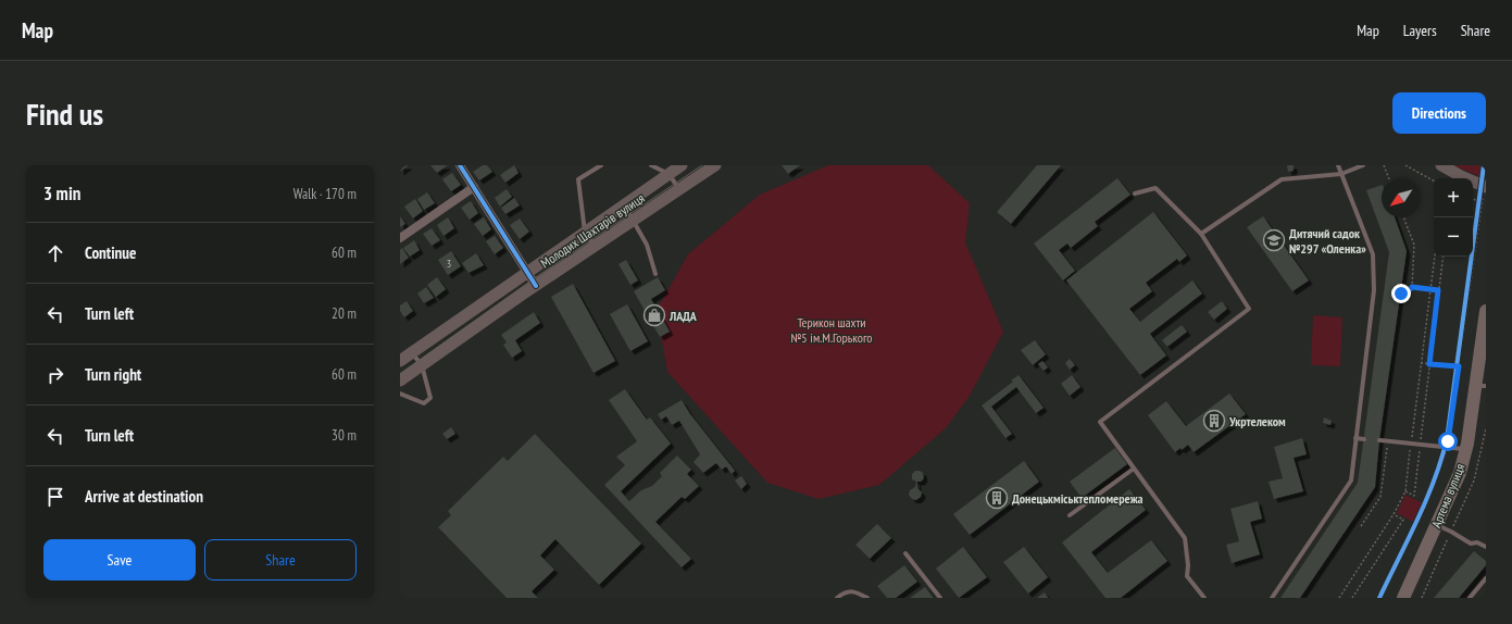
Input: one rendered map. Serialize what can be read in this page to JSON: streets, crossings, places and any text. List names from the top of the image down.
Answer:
{
  "streets": {
    "main road": ["Молодих Шахтарів вулиця", "Артема вулиця"]
  },
  "parks": ["Терикон шахти №5 ім.М.Горького"],
  "places": {
    "school or university": ["Дитячий садок №297 «Оленка»"],
    "shop": ["ЛАДА"],
    "building": ["Укртелеком", "Донецькміськтепломережа"]
  },
  "house_numbers": ["3"],
  "north": "bottom left",
  "page": {
    "header": "Map",
    "nav": ["Map", "Layers", "Share"],
    "buttons": [
      "Directions",
      ["Save", "Share"]
    ],
    "title": "Find us",
    "heading": ["3 min", "Walk · 170 m"],
    "map_buttons": ["+", "−"],
    "list": [
      ["Continue", "60 m"],
      ["Turn left", "20 m"],
      ["Turn right", "60 m"],
      ["Turn left", "30 m"],
      "Arrive at destination"
    ]
  }
}
